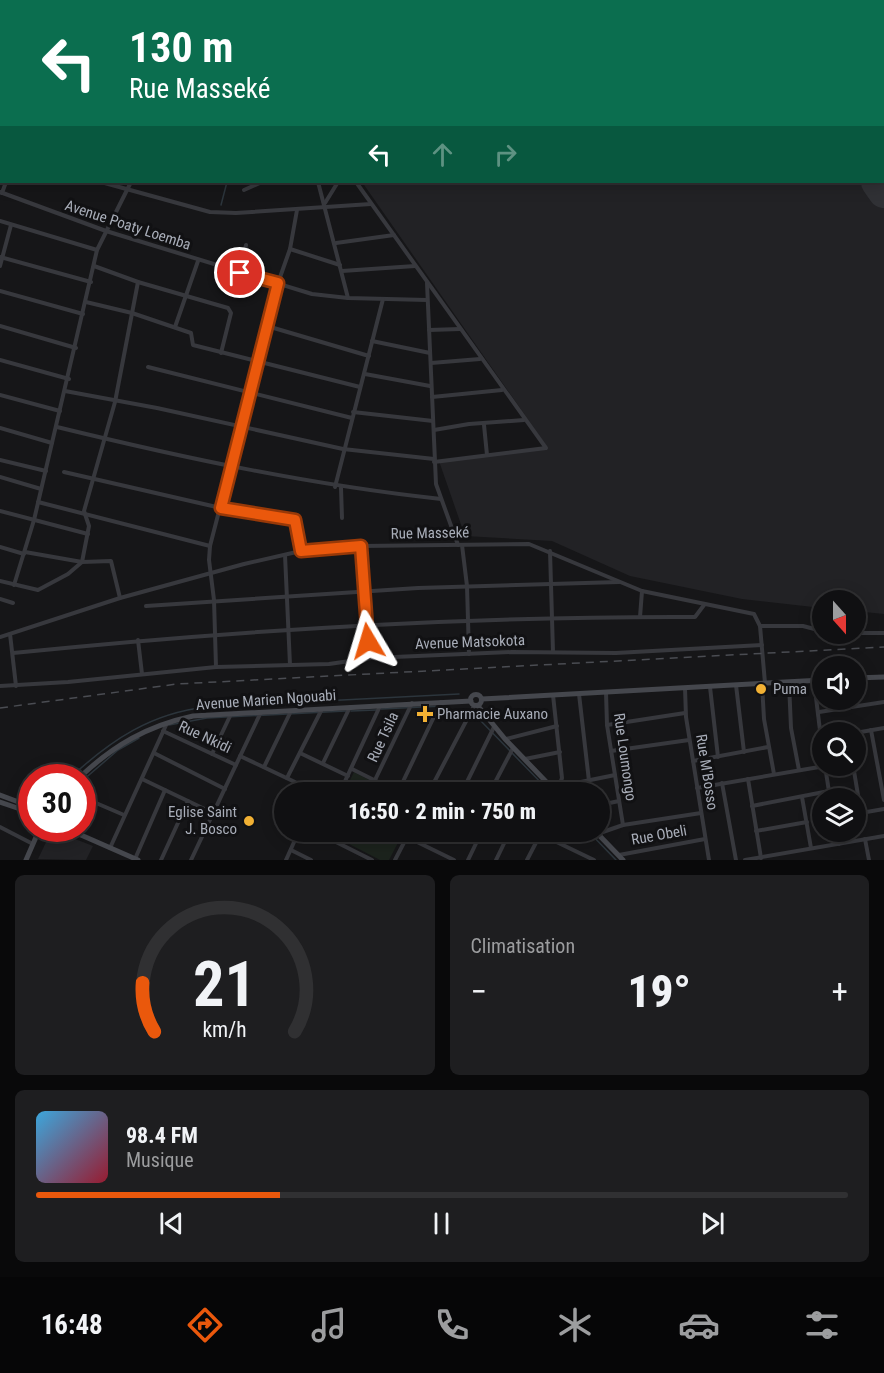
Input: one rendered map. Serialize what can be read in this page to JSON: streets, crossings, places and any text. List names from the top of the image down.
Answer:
{
  "streets": {
    "street": [
      "Avenue Poaty Loemba",
      "Rue Masseké",
      "Avenue Matsokota",
      "Avenue Marien Ngouabi",
      "Rue Nkidi",
      "Rue Tsila",
      "Rue Loumongo",
      "Rue M'Bosso",
      "Rue Obeli"
    ]
  },
  "crossings": [
    ["Avenue Marien Ngouabi", "Rue Tsila"],
    ["Rue M'Bosso", "Rue Obeli"]
  ],
  "places": {
    "other": ["Puma", "Eglise Saint J. Bosco"],
    "health": ["Pharmacie Auxano"]
  },
  "north": "bottom",
  "page": {
    "turn": ["130 m", "Rue Masseké"],
    "limit": "30",
    "trip": "16:50 · 2 min · 750 m",
    "tile": "Climatisation",
    "heat": ["−", "19°", "+"],
    "song": ["98.4 FM", "Musique"],
    "tabs": "16:48",
    "gauge": ["21", "km/h"]
  }
}
